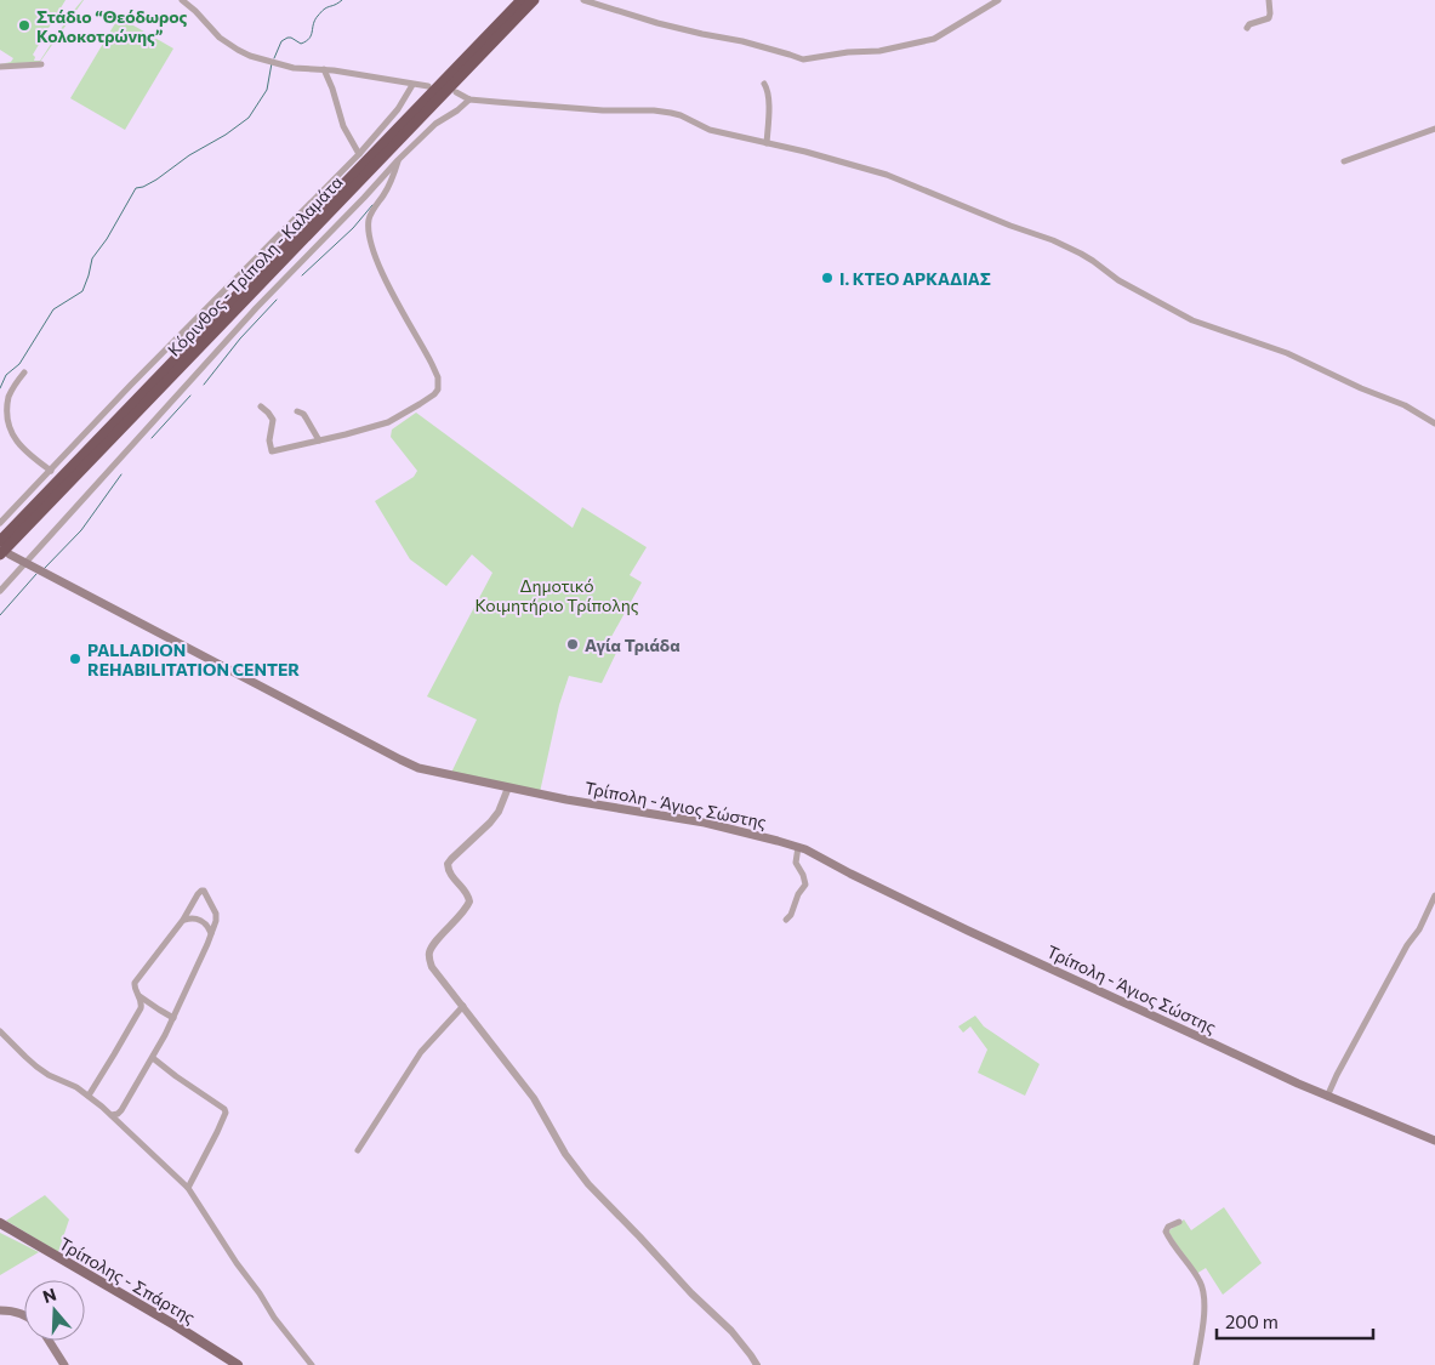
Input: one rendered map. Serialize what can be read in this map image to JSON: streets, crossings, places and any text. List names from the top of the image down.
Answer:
{
  "streets": {
    "highway": ["Κόρινθος - Τρίπολη - Καλαμάτα"],
    "main road": ["Τρίπολη - Άγιος Σώστης", "Τρίπολης - Σπάρτης"]
  },
  "crossings": [
    ["Κόρινθος - Τρίπολη - Καλαμάτα", "Τρίπολη - Άγιος Σώστης"]
  ],
  "parks": ["Δημοτικό Κοιμητήριο Τρίπολης"],
  "places": [
    "Στάδιο “Θεόδωρος Κολοκοτρώνης”",
    "Ι. ΚΤΕΟ ΑΡΚΑΔΙΑΣ",
    "Αγία Τριάδα",
    "PALLADION REHABILITATION CENTER"
  ],
  "scale_bar": "200 m",
  "north": "top"
}
